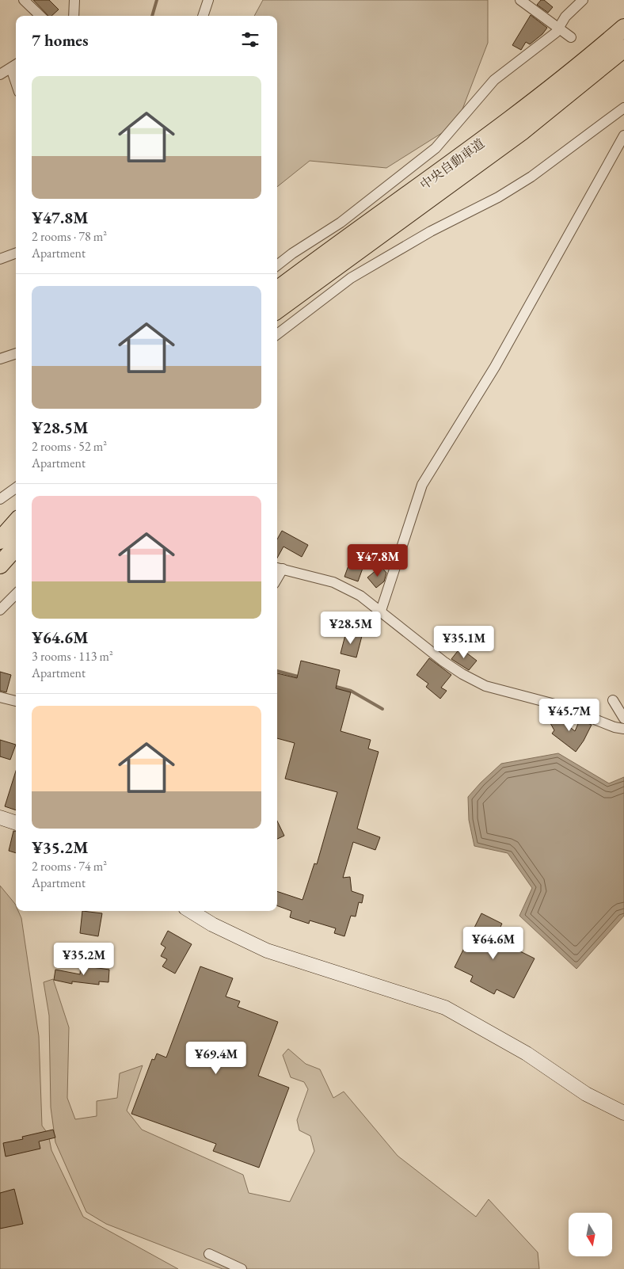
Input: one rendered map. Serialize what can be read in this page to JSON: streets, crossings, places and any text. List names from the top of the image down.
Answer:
{
  "streets": {
    "highway": ["中央自動車道"]
  },
  "north": "bottom",
  "page": {
    "heading": "7 homes",
    "list": [
      {
        "name": "¥47.8M",
        "note": "2 rooms · 78 m² · Apartment"
      },
      {
        "name": "¥28.5M",
        "note": "2 rooms · 52 m² · Apartment"
      },
      {
        "name": "¥64.6M",
        "note": "3 rooms · 113 m² · Apartment"
      },
      {
        "name": "¥35.2M",
        "note": "2 rooms · 74 m² · Apartment"
      }
    ],
    "price": [
      "¥47.8M",
      "¥28.5M",
      "¥35.1M",
      "¥45.7M",
      "¥64.6M",
      "¥35.2M",
      "¥69.4M"
    ]
  }
}
